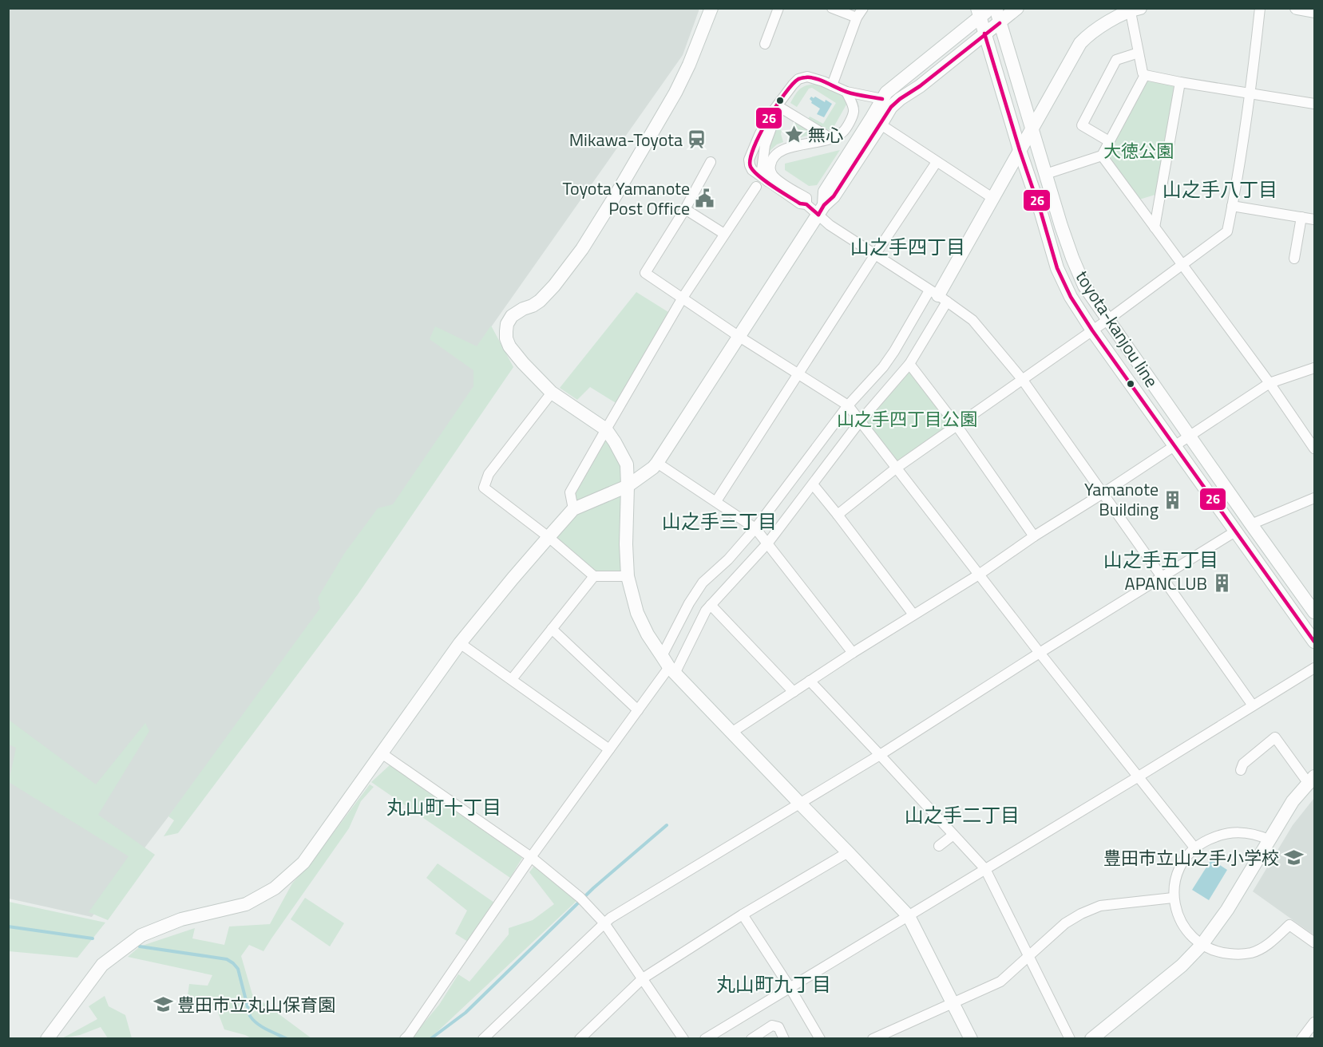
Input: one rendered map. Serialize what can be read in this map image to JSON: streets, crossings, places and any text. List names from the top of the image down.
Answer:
{
  "streets": {
    "street": ["toyota-kanjou line"]
  },
  "districts": [
    "山之手八丁目",
    "山之手四丁目",
    "山之手三丁目",
    "山之手五丁目",
    "丸山町十丁目",
    "山之手二丁目",
    "丸山町九丁目"
  ],
  "parks": ["大徳公園", "山之手四丁目公園"],
  "places": {
    "place": ["無心"],
    "station": ["Mikawa-Toyota"],
    "public building": ["Toyota Yamanote Post Office"],
    "building": ["Yamanote Building", "APANCLUB"],
    "school or university": ["豊田市立山之手小学校", "豊田市立丸山保育園"]
  },
  "lines": ["transit line 26"]
}
